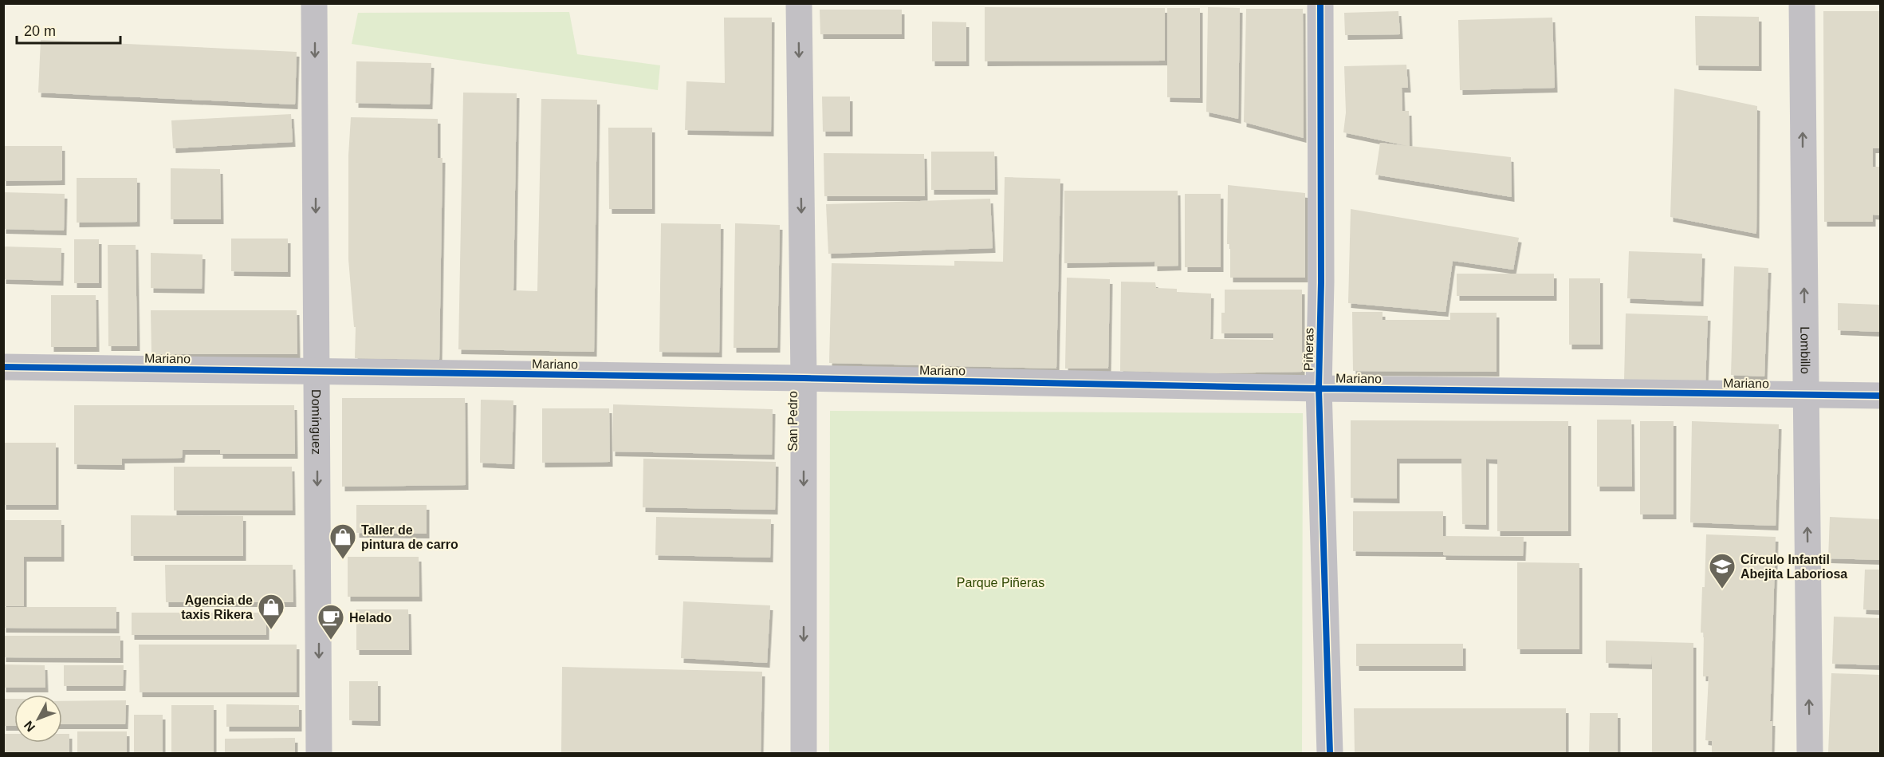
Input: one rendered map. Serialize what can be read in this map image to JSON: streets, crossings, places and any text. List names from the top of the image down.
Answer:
{
  "streets": {
    "street": [
      "Piñeras",
      "Lombillo",
      "Mariano",
      "Domínguez",
      "San Pedro"
    ]
  },
  "crossings": [
    ["Piñeras", "Mariano"],
    ["Lombillo", "Mariano"],
    ["Mariano", "Domínguez"],
    ["Mariano", "San Pedro"]
  ],
  "one_way": ["Lombillo", "Domínguez", "San Pedro"],
  "parks": ["Parque Piñeras"],
  "places": {
    "shop": ["Taller de pintura de carro", "Agencia de taxis Rikera"],
    "school or university": ["Círculo Infantil Abejita Laboriosa"],
    "cafe": ["Helado"]
  },
  "scale_bar": "20 m",
  "north": "bottom left"
}
